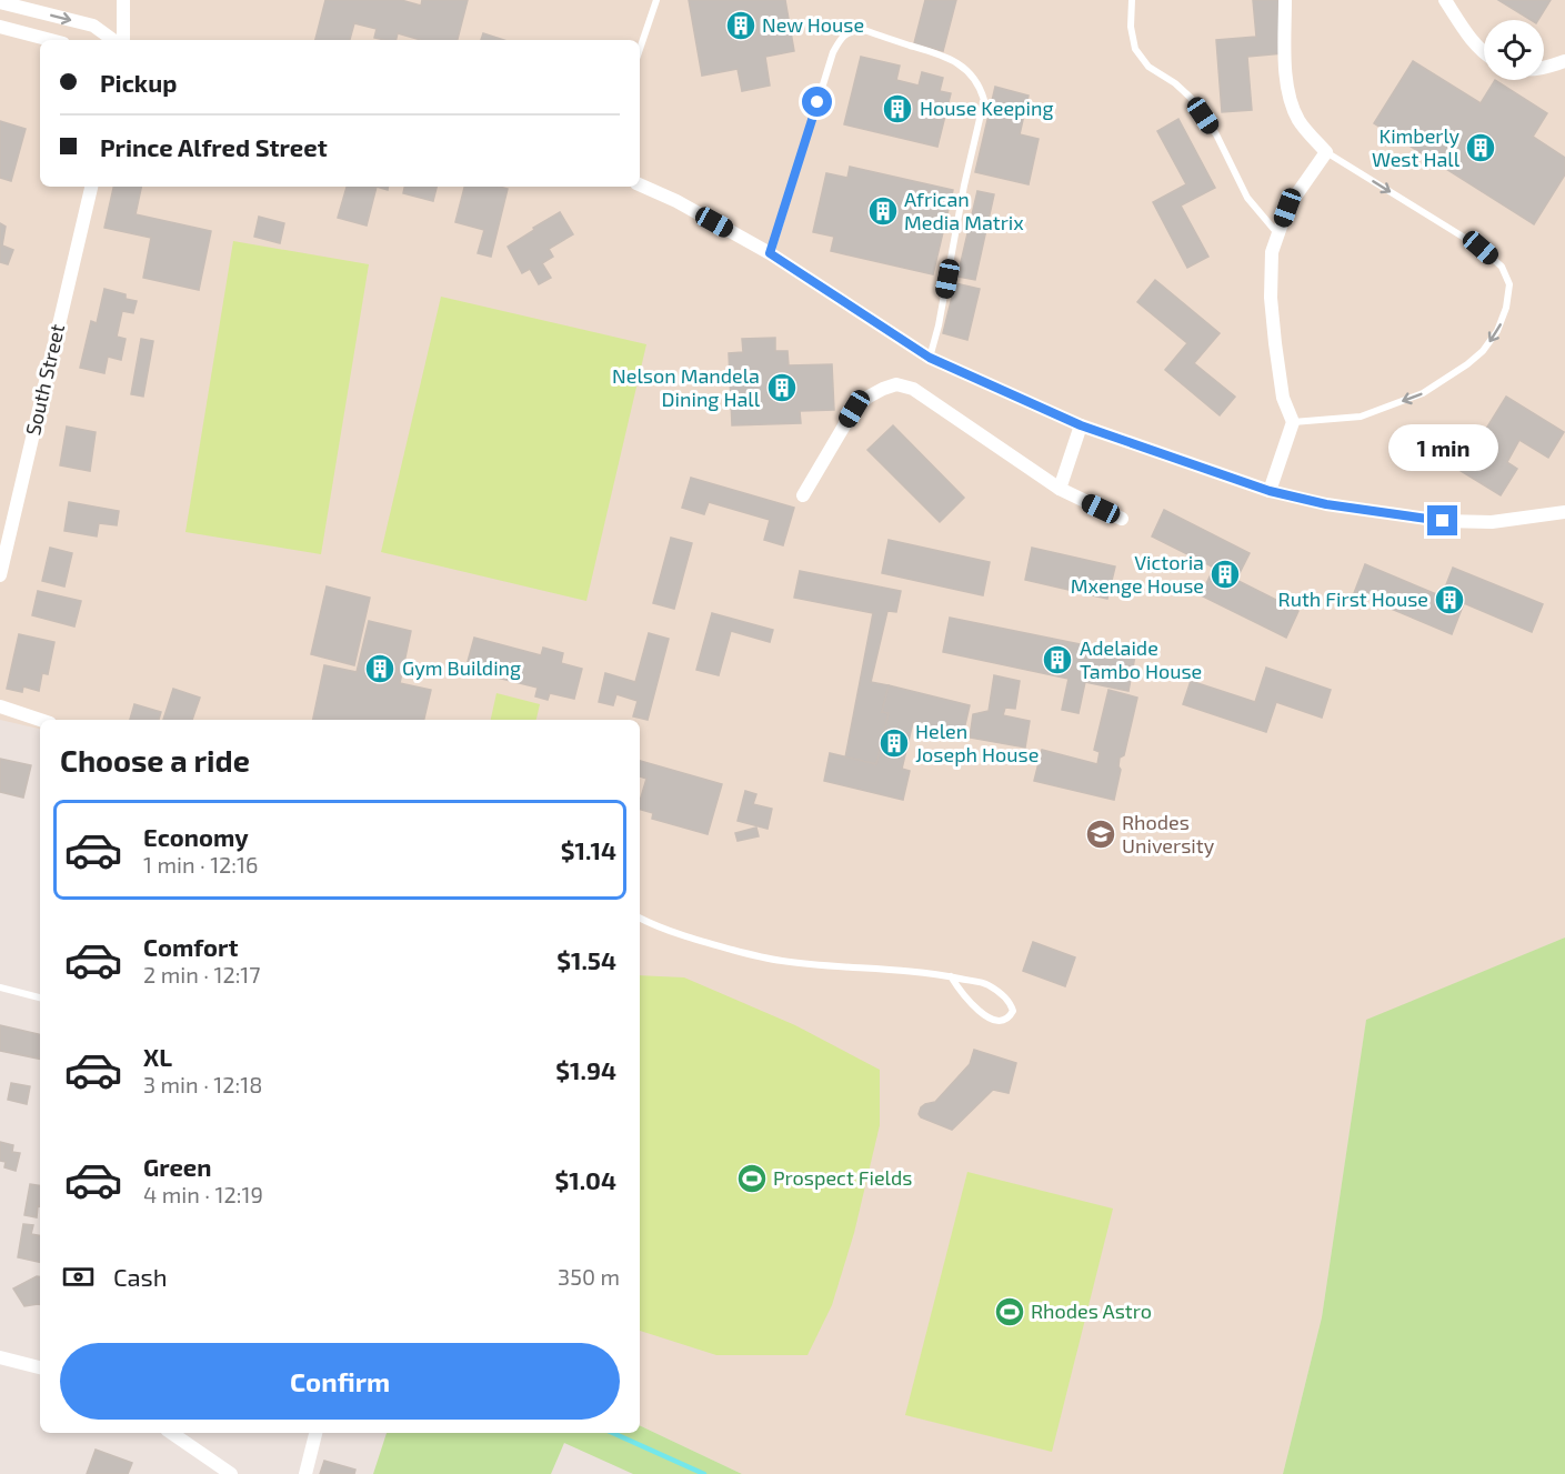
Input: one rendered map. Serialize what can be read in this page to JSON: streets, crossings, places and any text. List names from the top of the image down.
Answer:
{
  "streets": {
    "street": ["South Street"]
  },
  "places": {
    "building": [
      "New House",
      "House Keeping",
      "Kimberly West Hall",
      "African Media Matrix",
      "Nelson Mandela Dining Hall",
      "Victoria Mxenge House",
      "Ruth First House",
      "Adelaide Tambo House",
      "Gym Building",
      "Helen Joseph House"
    ],
    "school or university": ["Rhodes University"],
    "sports": ["Prospect Fields", "Rhodes Astro"]
  },
  "page": {
    "banner": ["Pickup", "Prince Alfred Street"],
    "bubble": "1 min",
    "heading": "Choose a ride",
    "list": [
      {
        "name": "Economy",
        "note": "1 min · 12:16",
        "value": "$1.14"
      },
      {
        "name": "Comfort",
        "note": "2 min · 12:17",
        "value": "$1.54"
      },
      {
        "name": "XL",
        "note": "3 min · 12:18",
        "value": "$1.94"
      },
      {
        "name": "Green",
        "note": "4 min · 12:19",
        "value": "$1.04"
      }
    ],
    "pay": ["Cash", "350 m"],
    "buttons": "Confirm"
  }
}
